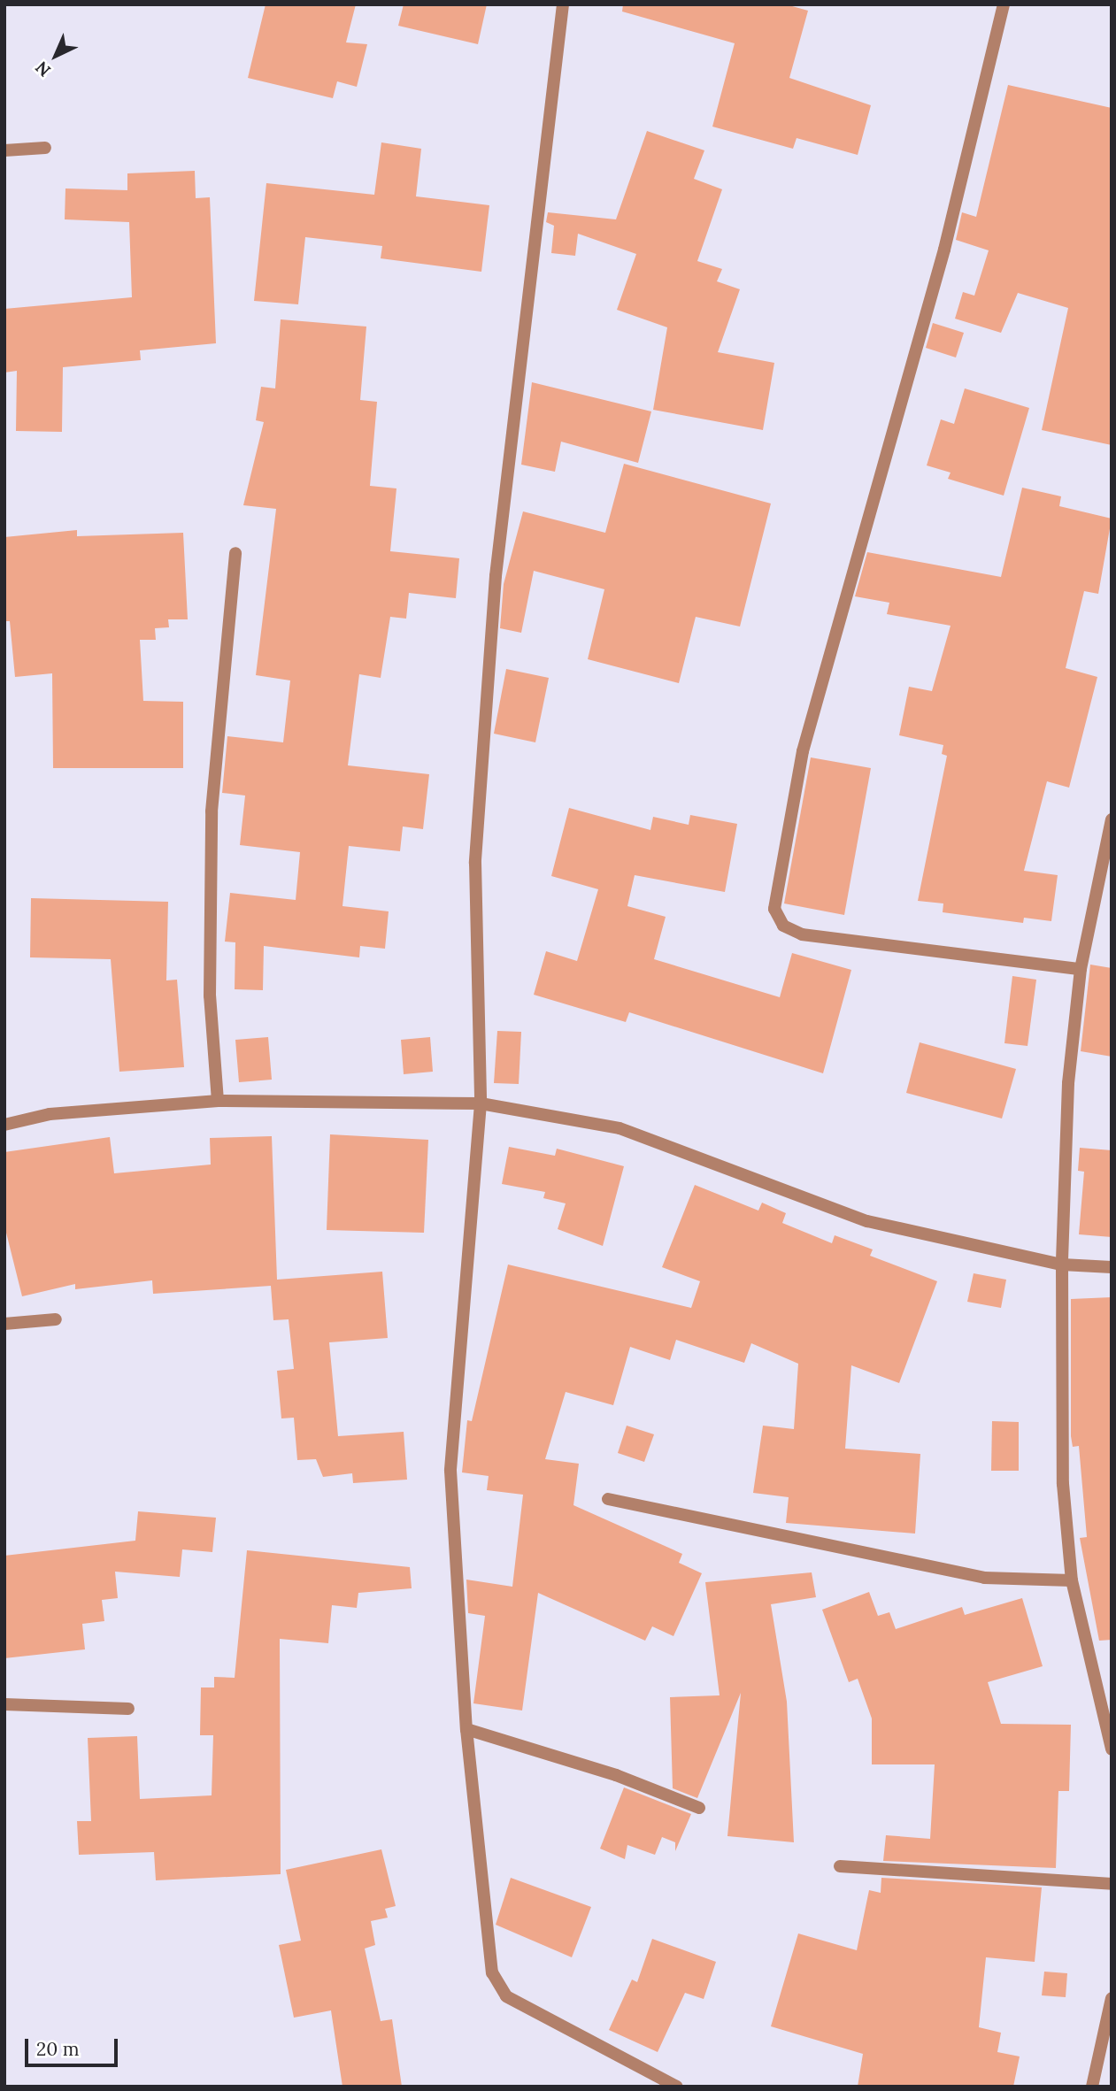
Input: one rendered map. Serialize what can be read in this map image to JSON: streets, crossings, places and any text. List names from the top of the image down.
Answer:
{
  "scale_bar": "20 m",
  "north": "bottom left"
}
